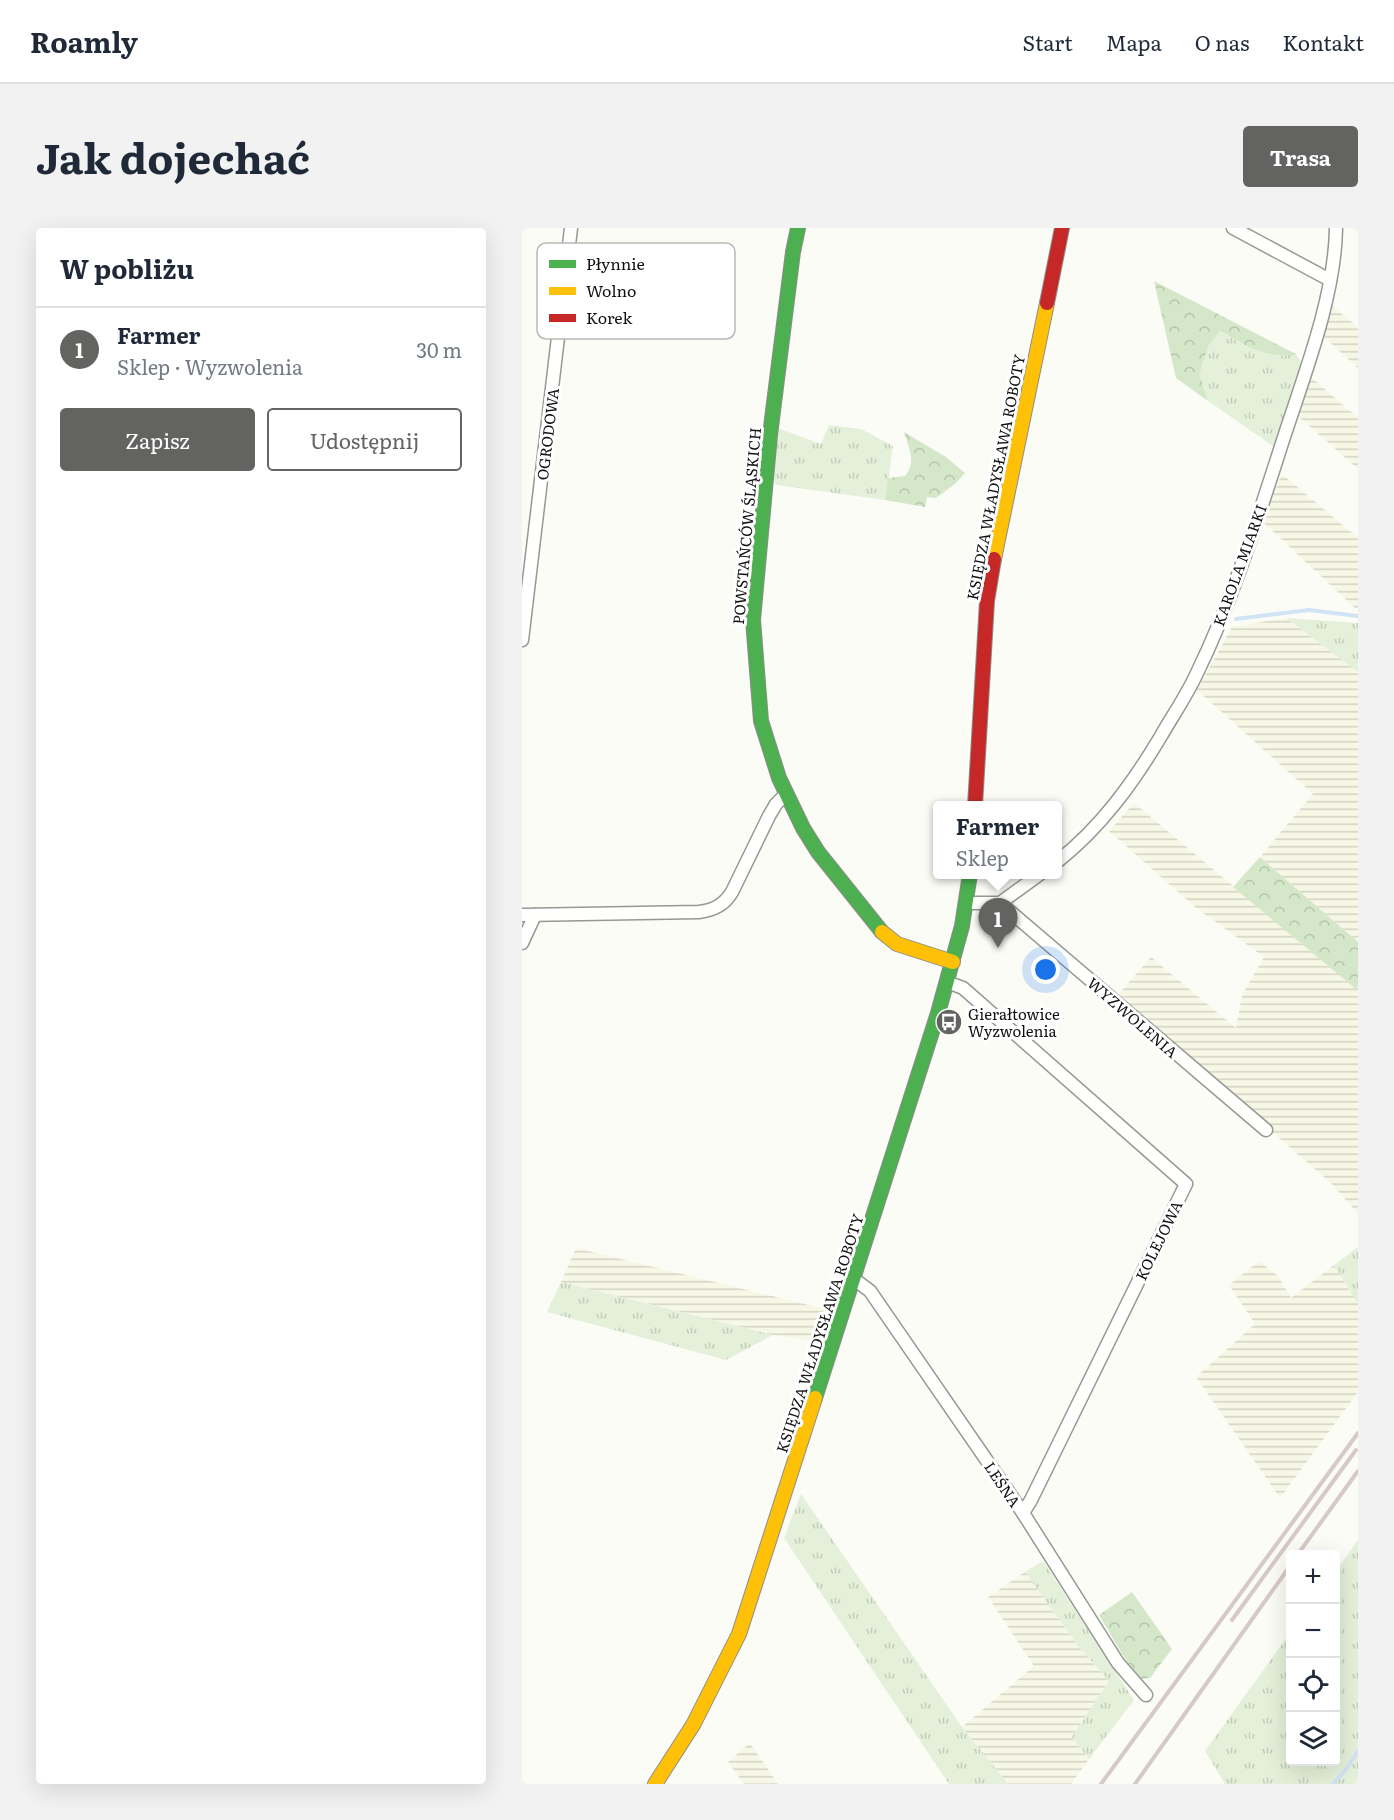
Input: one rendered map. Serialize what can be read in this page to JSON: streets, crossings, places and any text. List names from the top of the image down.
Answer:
{
  "streets": {
    "main road": ["KSIĘDZA WŁADYSŁAWA ROBOTY", "POWSTAŃCÓW ŚLĄSKICH"],
    "street": [
      "OGRODOWA",
      "KAROLA MIARKI",
      "WYZWOLENIA",
      "KOLEJOWA",
      "LEŚNA"
    ]
  },
  "crossings": [
    ["KSIĘDZA WŁADYSŁAWA ROBOTY", "POWSTAŃCÓW ŚLĄSKICH"],
    ["KSIĘDZA WŁADYSŁAWA ROBOTY", "KOLEJOWA"],
    ["KSIĘDZA WŁADYSŁAWA ROBOTY", "LEŚNA"],
    ["KOLEJOWA", "LEŚNA"]
  ],
  "places": {
    "bus stop": ["Gierałtowice Wyzwolenia"]
  },
  "legend": ["Płynnie", "Wolno", "Korek"],
  "page": {
    "header": "Roamly",
    "nav": [
      "Start",
      "Mapa",
      "O nas",
      "Kontakt"
    ],
    "title": "Jak dojechać",
    "buttons": [
      "Trasa",
      ["Zapisz", "Udostępnij"]
    ],
    "heading": "W pobliżu",
    "list": [
      {
        "mark": "1",
        "name": "Farmer",
        "note": "Sklep · Wyzwolenia",
        "value": "30 m"
      }
    ],
    "popup": ["Farmer", "Sklep"],
    "pins": "1",
    "map_buttons": ["+", "−"]
  }
}
